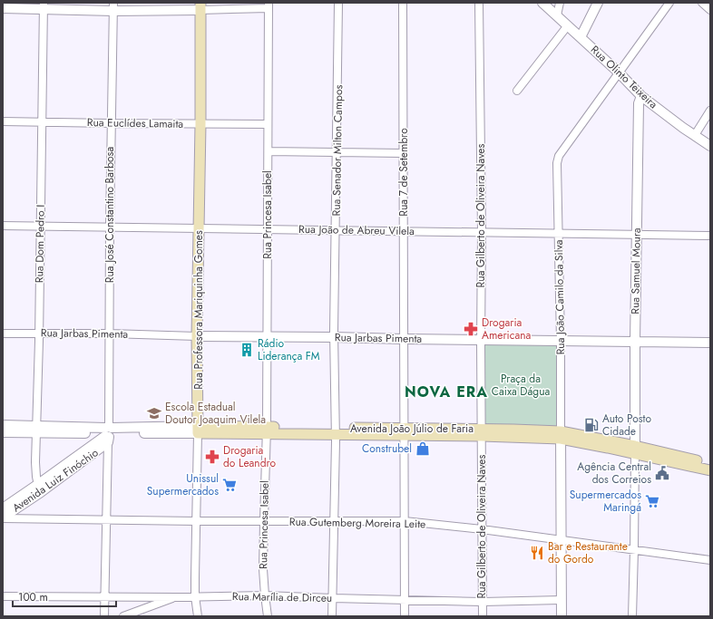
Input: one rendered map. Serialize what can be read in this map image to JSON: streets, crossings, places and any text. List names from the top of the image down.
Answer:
{
  "streets": {
    "main road": ["Rua Professora Mariquinha Gomes", "Avenida João Júlio de Faria"],
    "street": [
      "Rua Olinto Teixeira",
      "Rua Euclídes Lamaita",
      "Rua Senador Milton Campos",
      "Rua 7 de Setembro",
      "Rua José Constantino Barbosa",
      "Rua Princesa Isabel",
      "Rua Gilberto de Oliveira Naves",
      "Rua João de Abreu Vilela",
      "Rua Dom Pedro I",
      "Rua Samuel Moura",
      "Rua João Camilo da Silva",
      "Rua Jarbas Pimenta",
      "Avenida Luiz Finóchio",
      "Rua Gutemberg Moreira Leite",
      "Rua Marília de Dirceu"
    ]
  },
  "crossings": [
    ["Rua Olinto Teixeira", "Rua Samuel Moura"],
    ["Rua Olinto Teixeira", "Rua João Camilo da Silva"],
    ["Rua Euclídes Lamaita", "Rua José Constantino Barbosa"],
    ["Rua Euclídes Lamaita", "Rua Princesa Isabel"],
    ["Rua Euclídes Lamaita", "Rua Dom Pedro I"],
    ["Rua Euclídes Lamaita", "Rua Professora Mariquinha Gomes"],
    ["Rua Senador Milton Campos", "Rua João de Abreu Vilela"],
    ["Rua Senador Milton Campos", "Rua Jarbas Pimenta"],
    ["Rua Senador Milton Campos", "Avenida João Júlio de Faria"],
    ["Rua Senador Milton Campos", "Rua Gutemberg Moreira Leite"],
    ["Rua Senador Milton Campos", "Rua Marília de Dirceu"],
    ["Rua 7 de Setembro", "Rua João de Abreu Vilela"],
    ["Rua 7 de Setembro", "Rua Jarbas Pimenta"],
    ["Rua 7 de Setembro", "Avenida João Júlio de Faria"],
    ["Rua 7 de Setembro", "Rua Gutemberg Moreira Leite"],
    ["Rua 7 de Setembro", "Rua Marília de Dirceu"],
    ["Rua José Constantino Barbosa", "Rua João de Abreu Vilela"],
    ["Rua José Constantino Barbosa", "Rua Jarbas Pimenta"],
    ["Rua José Constantino Barbosa", "Avenida João Júlio de Faria"],
    ["Rua José Constantino Barbosa", "Avenida Luiz Finóchio"],
    ["Rua José Constantino Barbosa", "Rua Gutemberg Moreira Leite"],
    ["Rua José Constantino Barbosa", "Rua Marília de Dirceu"],
    ["Rua Princesa Isabel", "Rua João de Abreu Vilela"],
    ["Rua Princesa Isabel", "Rua Jarbas Pimenta"],
    ["Rua Princesa Isabel", "Avenida João Júlio de Faria"],
    ["Rua Princesa Isabel", "Rua Gutemberg Moreira Leite"],
    ["Rua Princesa Isabel", "Rua Marília de Dirceu"],
    ["Rua Gilberto de Oliveira Naves", "Rua João de Abreu Vilela"],
    ["Rua Gilberto de Oliveira Naves", "Rua Jarbas Pimenta"],
    ["Rua Gilberto de Oliveira Naves", "Avenida João Júlio de Faria"],
    ["Rua Gilberto de Oliveira Naves", "Rua Gutemberg Moreira Leite"],
    ["Rua Gilberto de Oliveira Naves", "Rua Marília de Dirceu"],
    ["Rua João de Abreu Vilela", "Rua Dom Pedro I"],
    ["Rua João de Abreu Vilela", "Rua Samuel Moura"],
    ["Rua João de Abreu Vilela", "Rua João Camilo da Silva"],
    ["Rua João de Abreu Vilela", "Rua Professora Mariquinha Gomes"],
    ["Rua Dom Pedro I", "Rua Jarbas Pimenta"],
    ["Rua Dom Pedro I", "Avenida João Júlio de Faria"],
    ["Rua Dom Pedro I", "Avenida Luiz Finóchio"],
    ["Rua Samuel Moura", "Rua Jarbas Pimenta"],
    ["Rua Samuel Moura", "Avenida João Júlio de Faria"],
    ["Rua Samuel Moura", "Rua Gutemberg Moreira Leite"],
    ["Rua João Camilo da Silva", "Rua Jarbas Pimenta"],
    ["Rua João Camilo da Silva", "Avenida João Júlio de Faria"],
    ["Rua João Camilo da Silva", "Rua Gutemberg Moreira Leite"],
    ["Rua João Camilo da Silva", "Rua Marília de Dirceu"],
    ["Rua Professora Mariquinha Gomes", "Rua Jarbas Pimenta"],
    ["Rua Professora Mariquinha Gomes", "Avenida João Júlio de Faria"],
    ["Rua Professora Mariquinha Gomes", "Rua Gutemberg Moreira Leite"],
    ["Rua Professora Mariquinha Gomes", "Rua Marília de Dirceu"],
    ["Avenida João Júlio de Faria", "Avenida Luiz Finóchio"],
    ["Avenida Luiz Finóchio", "Rua Gutemberg Moreira Leite"]
  ],
  "districts": ["NOVA ERA"],
  "parks": ["Praça da Caixa Dágua"],
  "places": {
    "pharmacy": ["Drogaria Americana", "Drogaria do Leandro"],
    "building": ["Rádio Liderança FM"],
    "school or university": ["Escola Estadual Doutor Joaquim Vilela"],
    "fuel station": ["Auto Posto Cidade"],
    "shop": ["Construbel"],
    "public building": ["Agência Central dos Correios"],
    "supermarket": ["Unissul Supermercados", "Supermercados Maringá"],
    "restaurant": ["Bar e Restaurante do Gordo"]
  },
  "scale_bar": "100 m"
}
